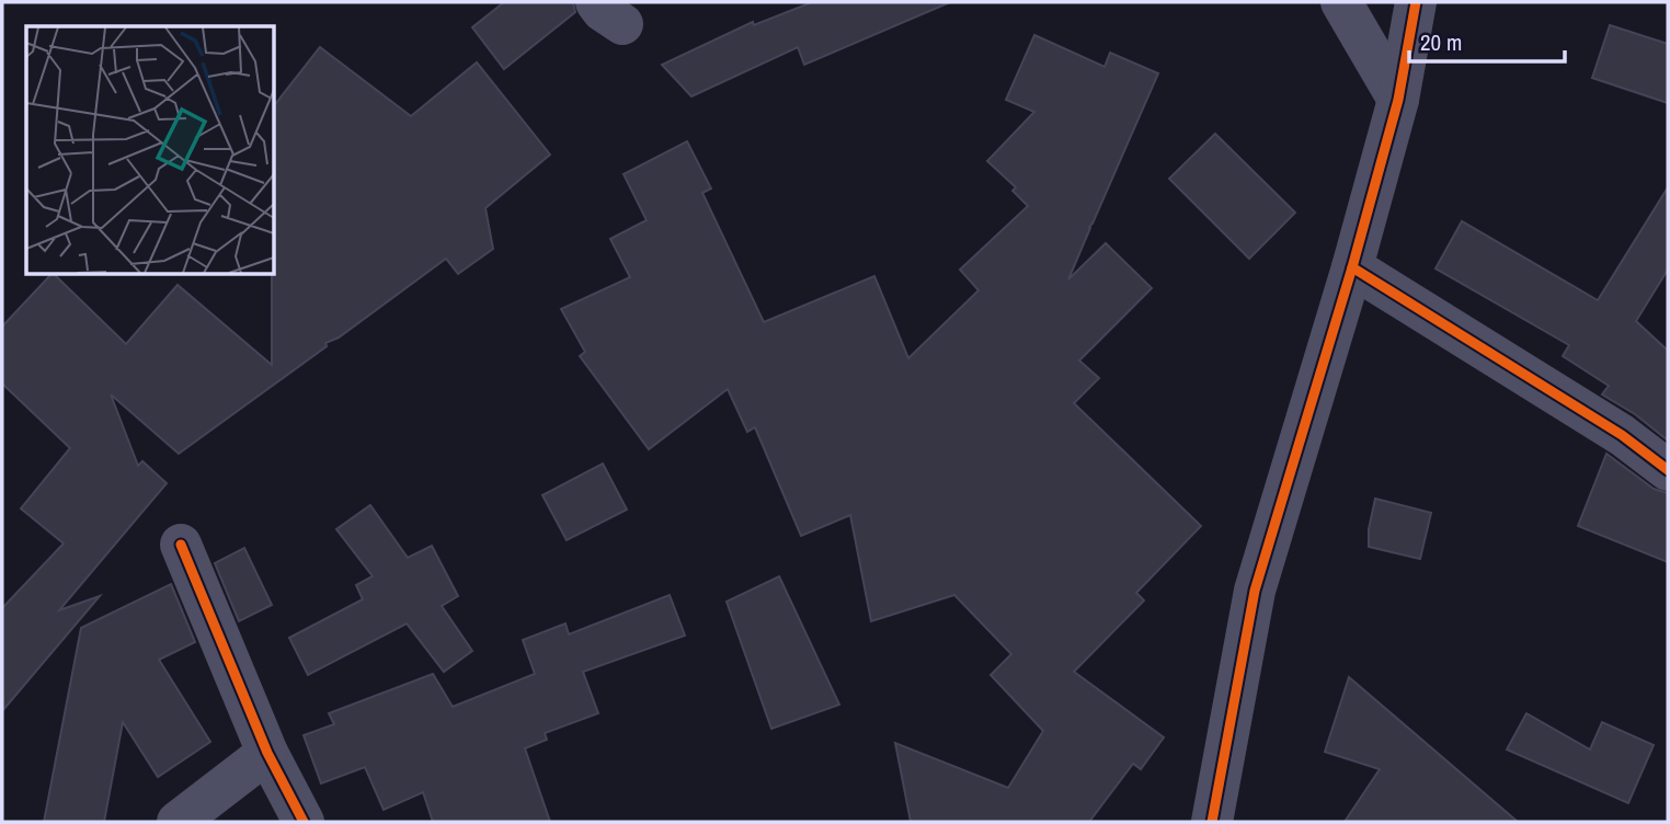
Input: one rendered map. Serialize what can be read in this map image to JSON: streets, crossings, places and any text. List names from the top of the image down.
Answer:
{
  "scale_bar": "20 m"
}
